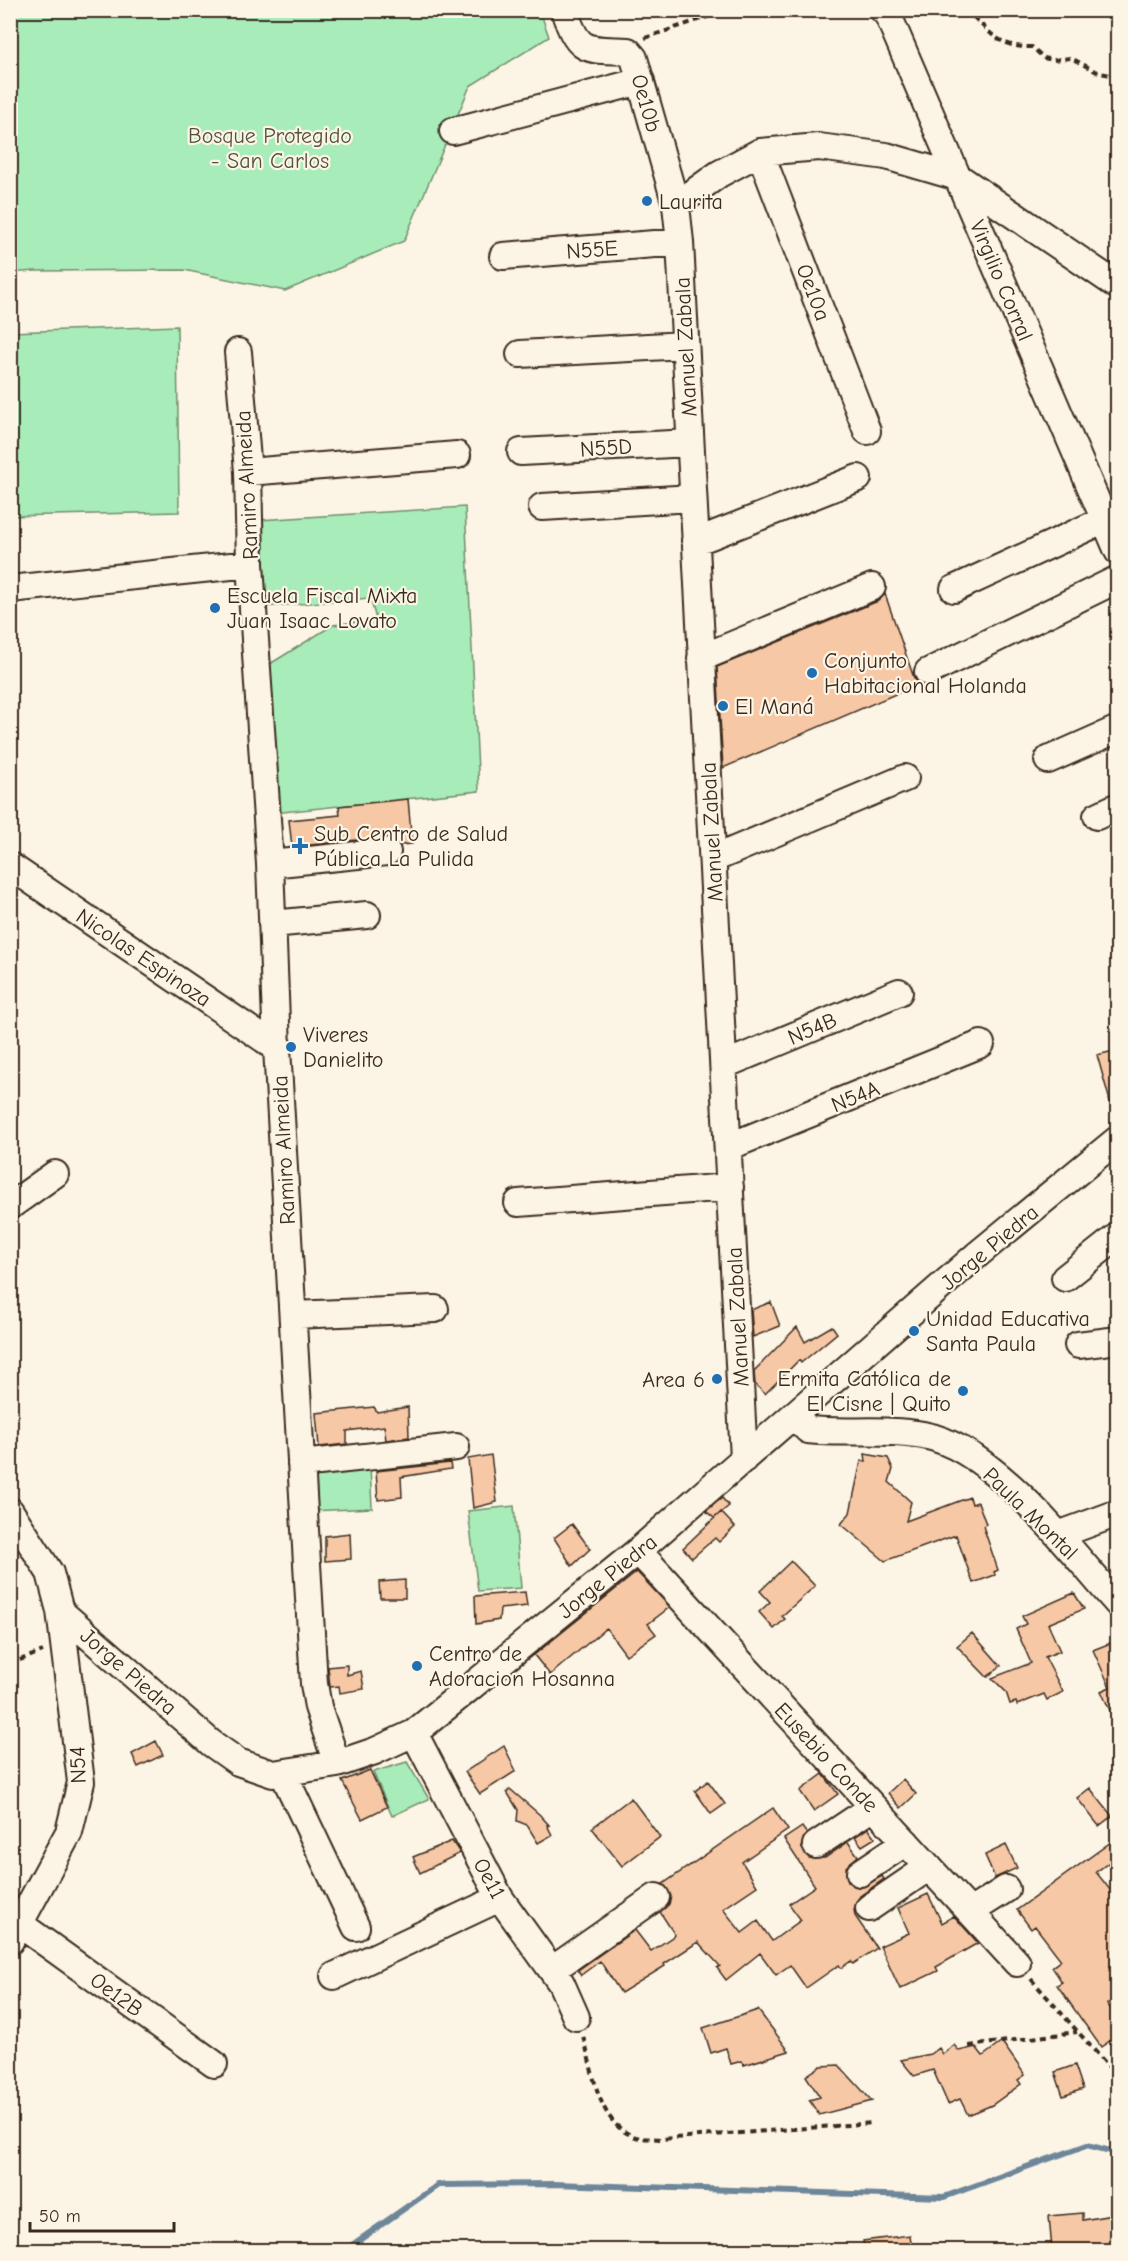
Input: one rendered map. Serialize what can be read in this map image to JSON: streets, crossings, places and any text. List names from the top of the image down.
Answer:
{
  "streets": {
    "street": [
      "Oe10b",
      "N55E",
      "Virgilio Corral",
      "Oe10a",
      "Manuel Zabala",
      "N55D",
      "Ramiro Almeida",
      "Nicolas Espinoza",
      "N54B",
      "N54A",
      "Jorge Piedra",
      "Paula Montal",
      "Eusebio Conde",
      "N54",
      "Oe11",
      "Oe12B"
    ]
  },
  "crossings": [
    ["Oe10b", "Manuel Zabala"],
    ["N55E", "Manuel Zabala"],
    ["Manuel Zabala", "N55D"],
    ["Manuel Zabala", "N54B"],
    ["Manuel Zabala", "N54A"],
    ["Manuel Zabala", "Jorge Piedra"],
    ["Ramiro Almeida", "Nicolas Espinoza"],
    ["Ramiro Almeida", "Jorge Piedra"],
    ["Jorge Piedra", "Paula Montal"],
    ["Jorge Piedra", "Eusebio Conde"],
    ["Jorge Piedra", "N54"],
    ["Jorge Piedra", "Oe11"],
    ["N54", "Oe12B"]
  ],
  "parks": ["Bosque Protegido - San Carlos"],
  "places": {
    "other": [
      "Laurita",
      "Escuela Fiscal Mixta Juan Isaac Lovato",
      "Conjunto Habitacional Holanda",
      "El Maná",
      "Viveres Danielito",
      "Unidad Educativa Santa Paula",
      "Area 6",
      "Ermita Católica de El Cisne | Quito",
      "Centro de Adoracion Hosanna"
    ],
    "health": ["Sub Centro de Salud Pública La Pulida"]
  },
  "scale_bar": "50 m"
}
